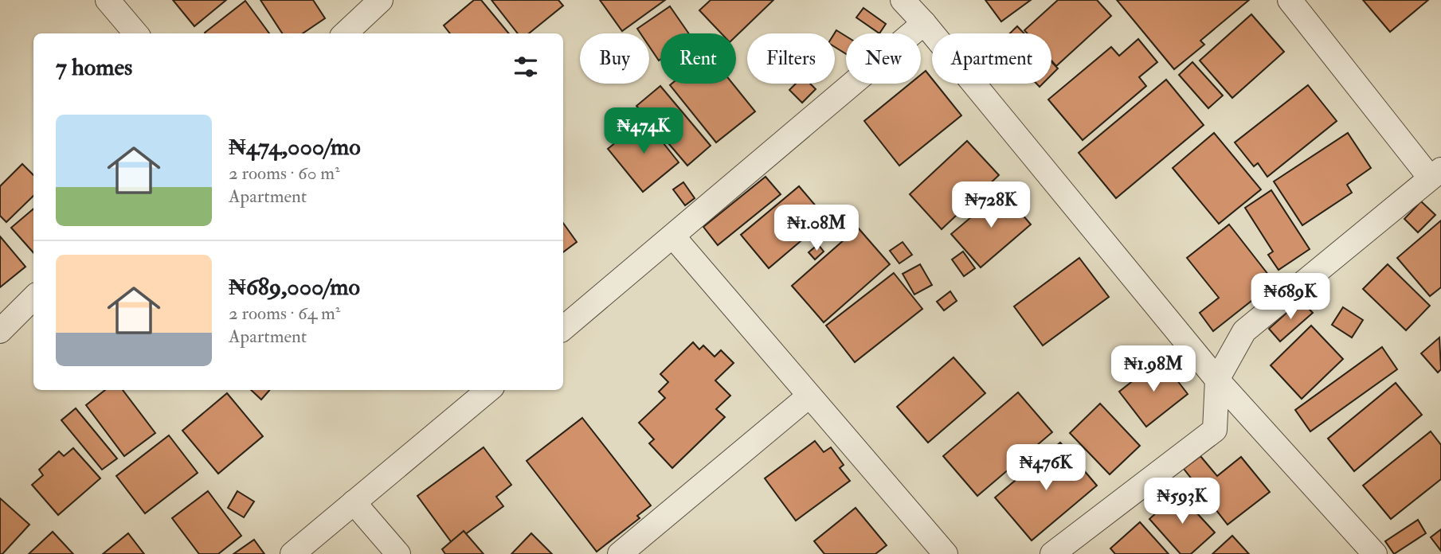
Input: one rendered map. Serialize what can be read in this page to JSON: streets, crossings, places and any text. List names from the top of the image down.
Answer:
{
  "page": {
    "chip": [
      "Buy",
      "Rent",
      "Filters",
      "New",
      "Apartment"
    ],
    "heading": "7 homes",
    "list": [
      {
        "name": "₦474,000/mo",
        "note": "2 rooms · 60 m² · Apartment"
      },
      {
        "name": "₦689,000/mo",
        "note": "2 rooms · 64 m² · Apartment"
      }
    ],
    "price": [
      "₦474K",
      "₦728K",
      "₦1.08M",
      "₦689K",
      "₦1.98M",
      "₦476K",
      "₦593K"
    ]
  }
}
